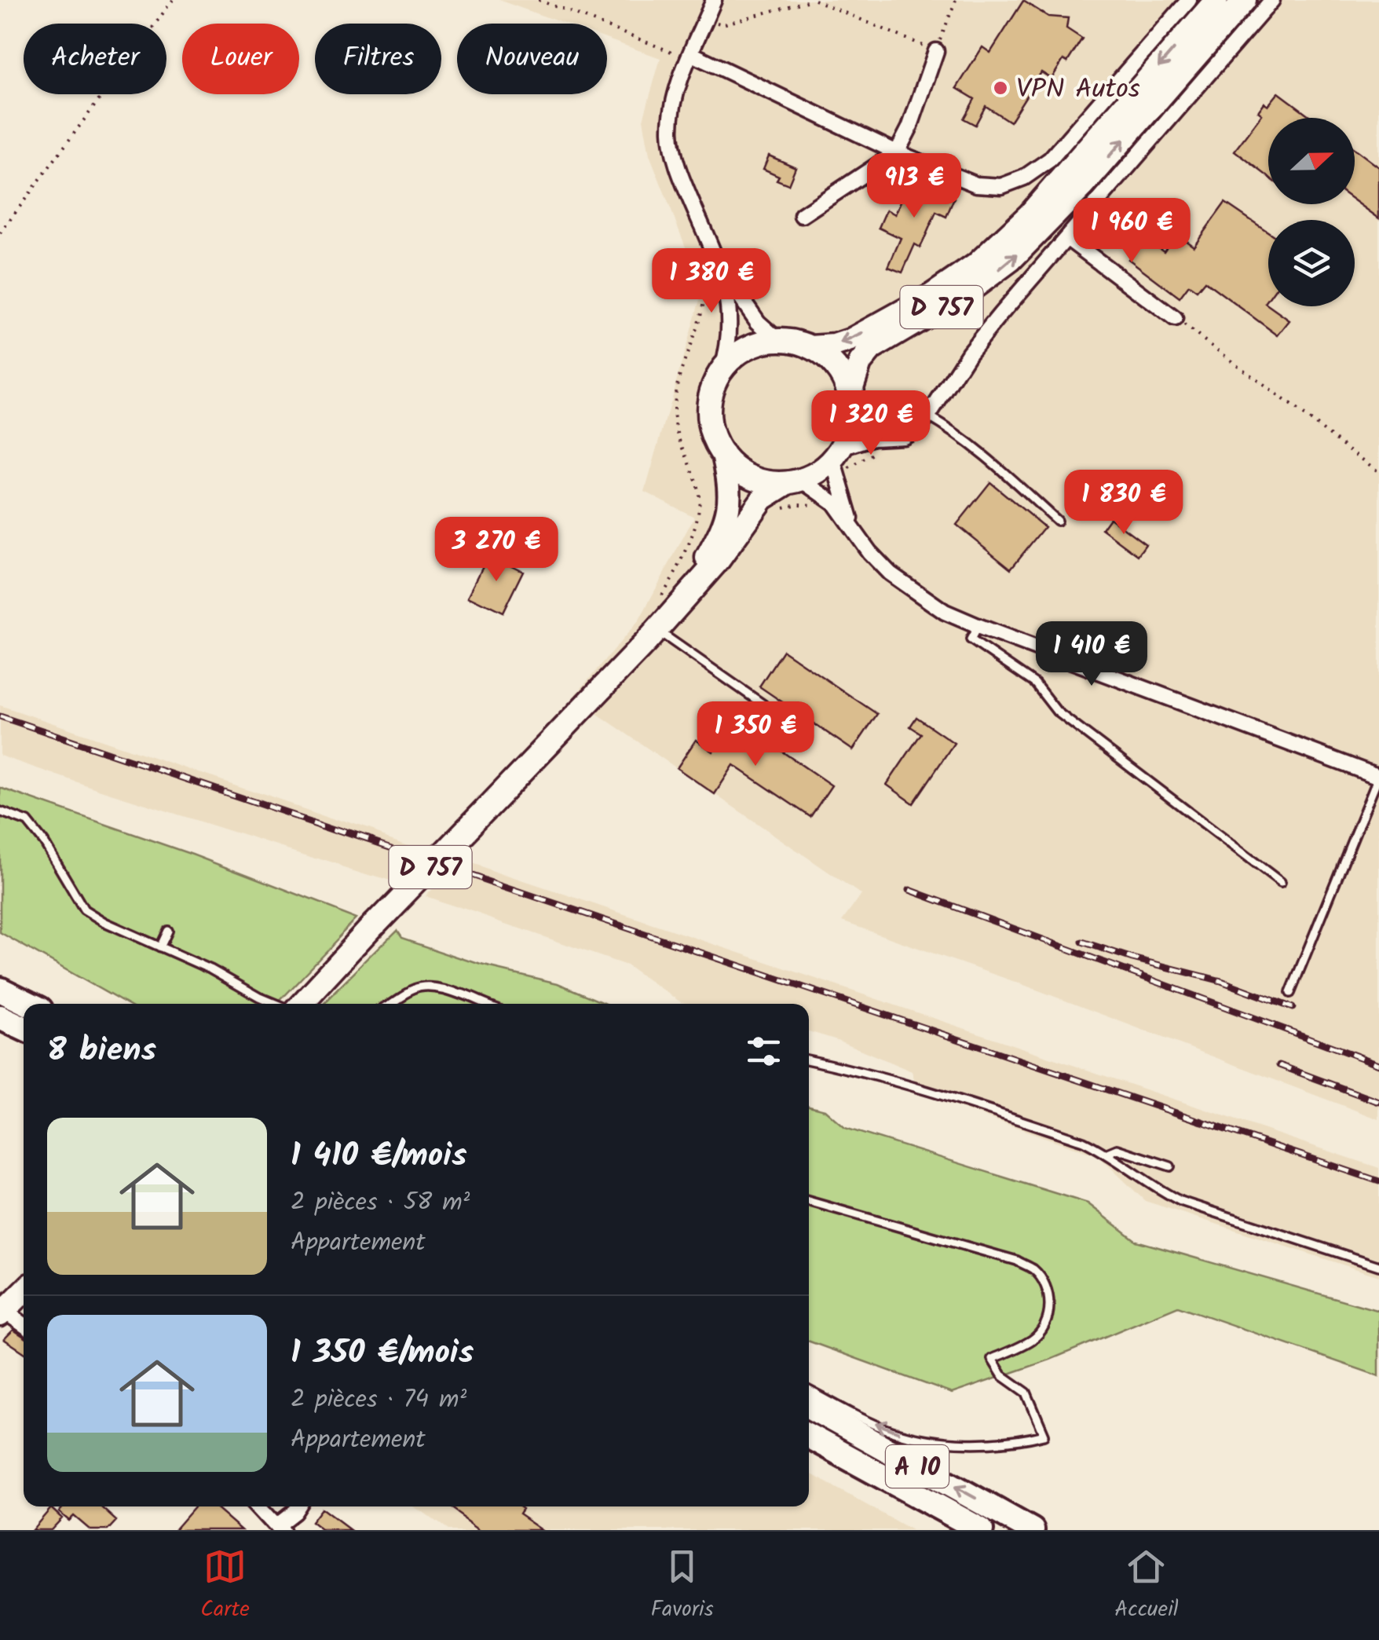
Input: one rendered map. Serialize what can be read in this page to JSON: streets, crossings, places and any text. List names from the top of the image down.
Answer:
{
  "streets": {
    "highway": ["A 10"],
    "main road": ["D 757"]
  },
  "places": ["VPN Autos"],
  "north": "right",
  "page": {
    "chip": [
      "Acheter",
      "Louer",
      "Filtres",
      "Nouveau"
    ],
    "price": [
      "913 €",
      "1 960 €",
      "1 380 €",
      "1 320 €",
      "1 830 €",
      "3 270 €",
      "1 410 €",
      "1 350 €"
    ],
    "heading": "8 biens",
    "list": [
      {
        "name": "1 410 €/mois",
        "note": "2 pièces · 58 m² · Appartement"
      },
      {
        "name": "1 350 €/mois",
        "note": "2 pièces · 74 m² · Appartement"
      }
    ],
    "tabs": ["Carte", "Favoris", "Accueil"]
  }
}
